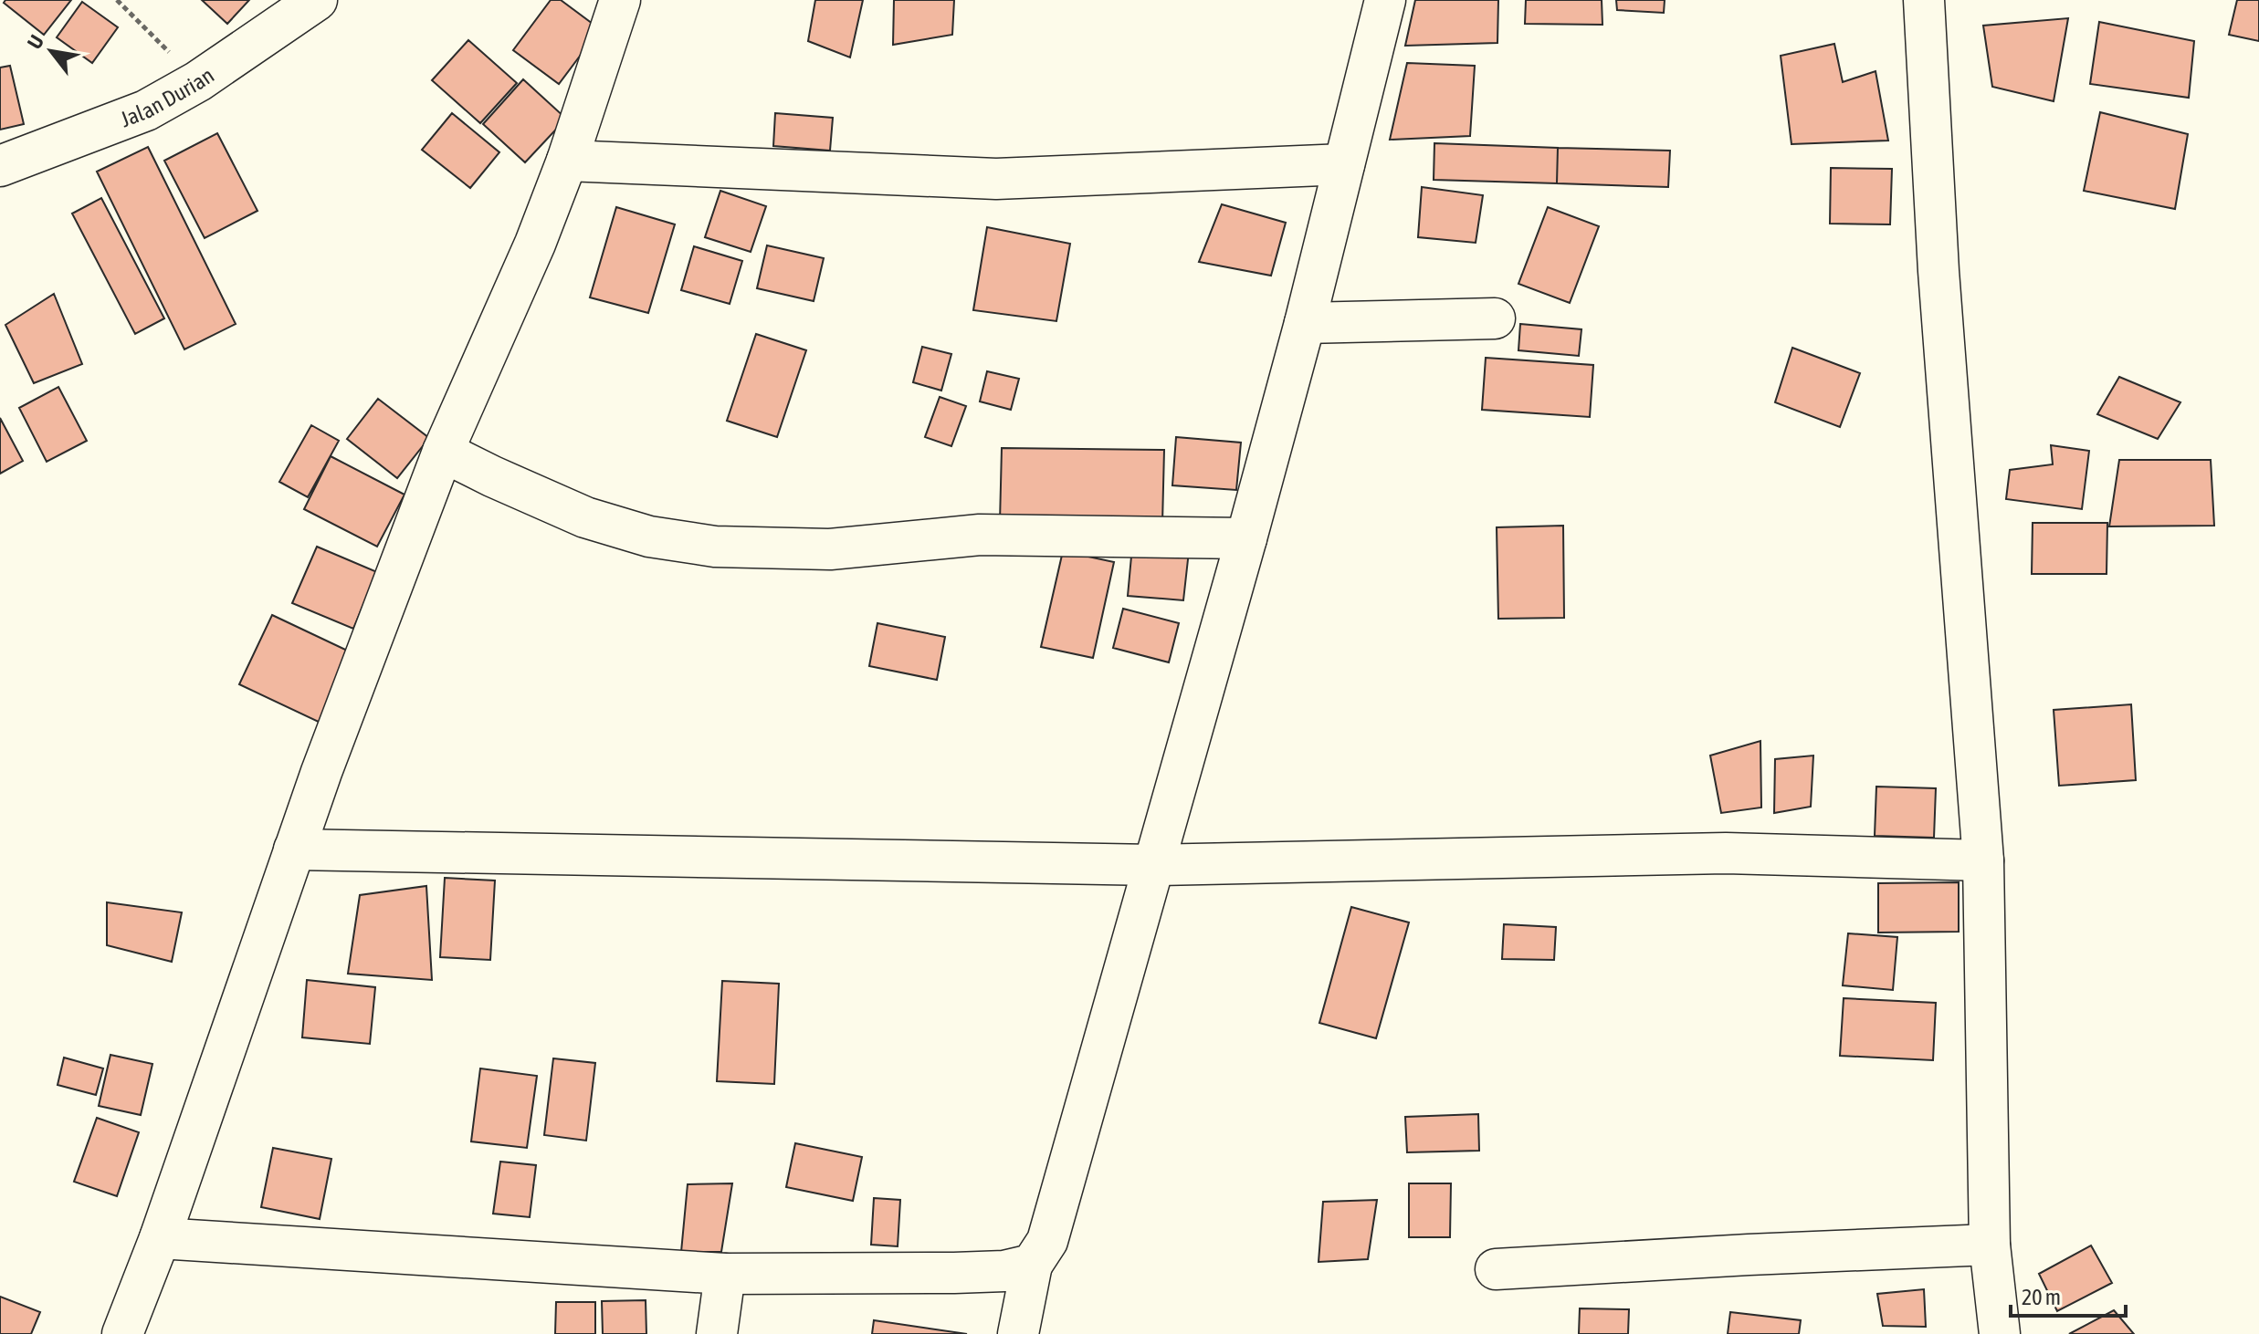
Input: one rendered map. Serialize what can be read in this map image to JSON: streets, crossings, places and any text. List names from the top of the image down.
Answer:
{
  "streets": {
    "street": ["Jalan Durian"]
  },
  "scale_bar": "20 m",
  "north": "top left"
}
